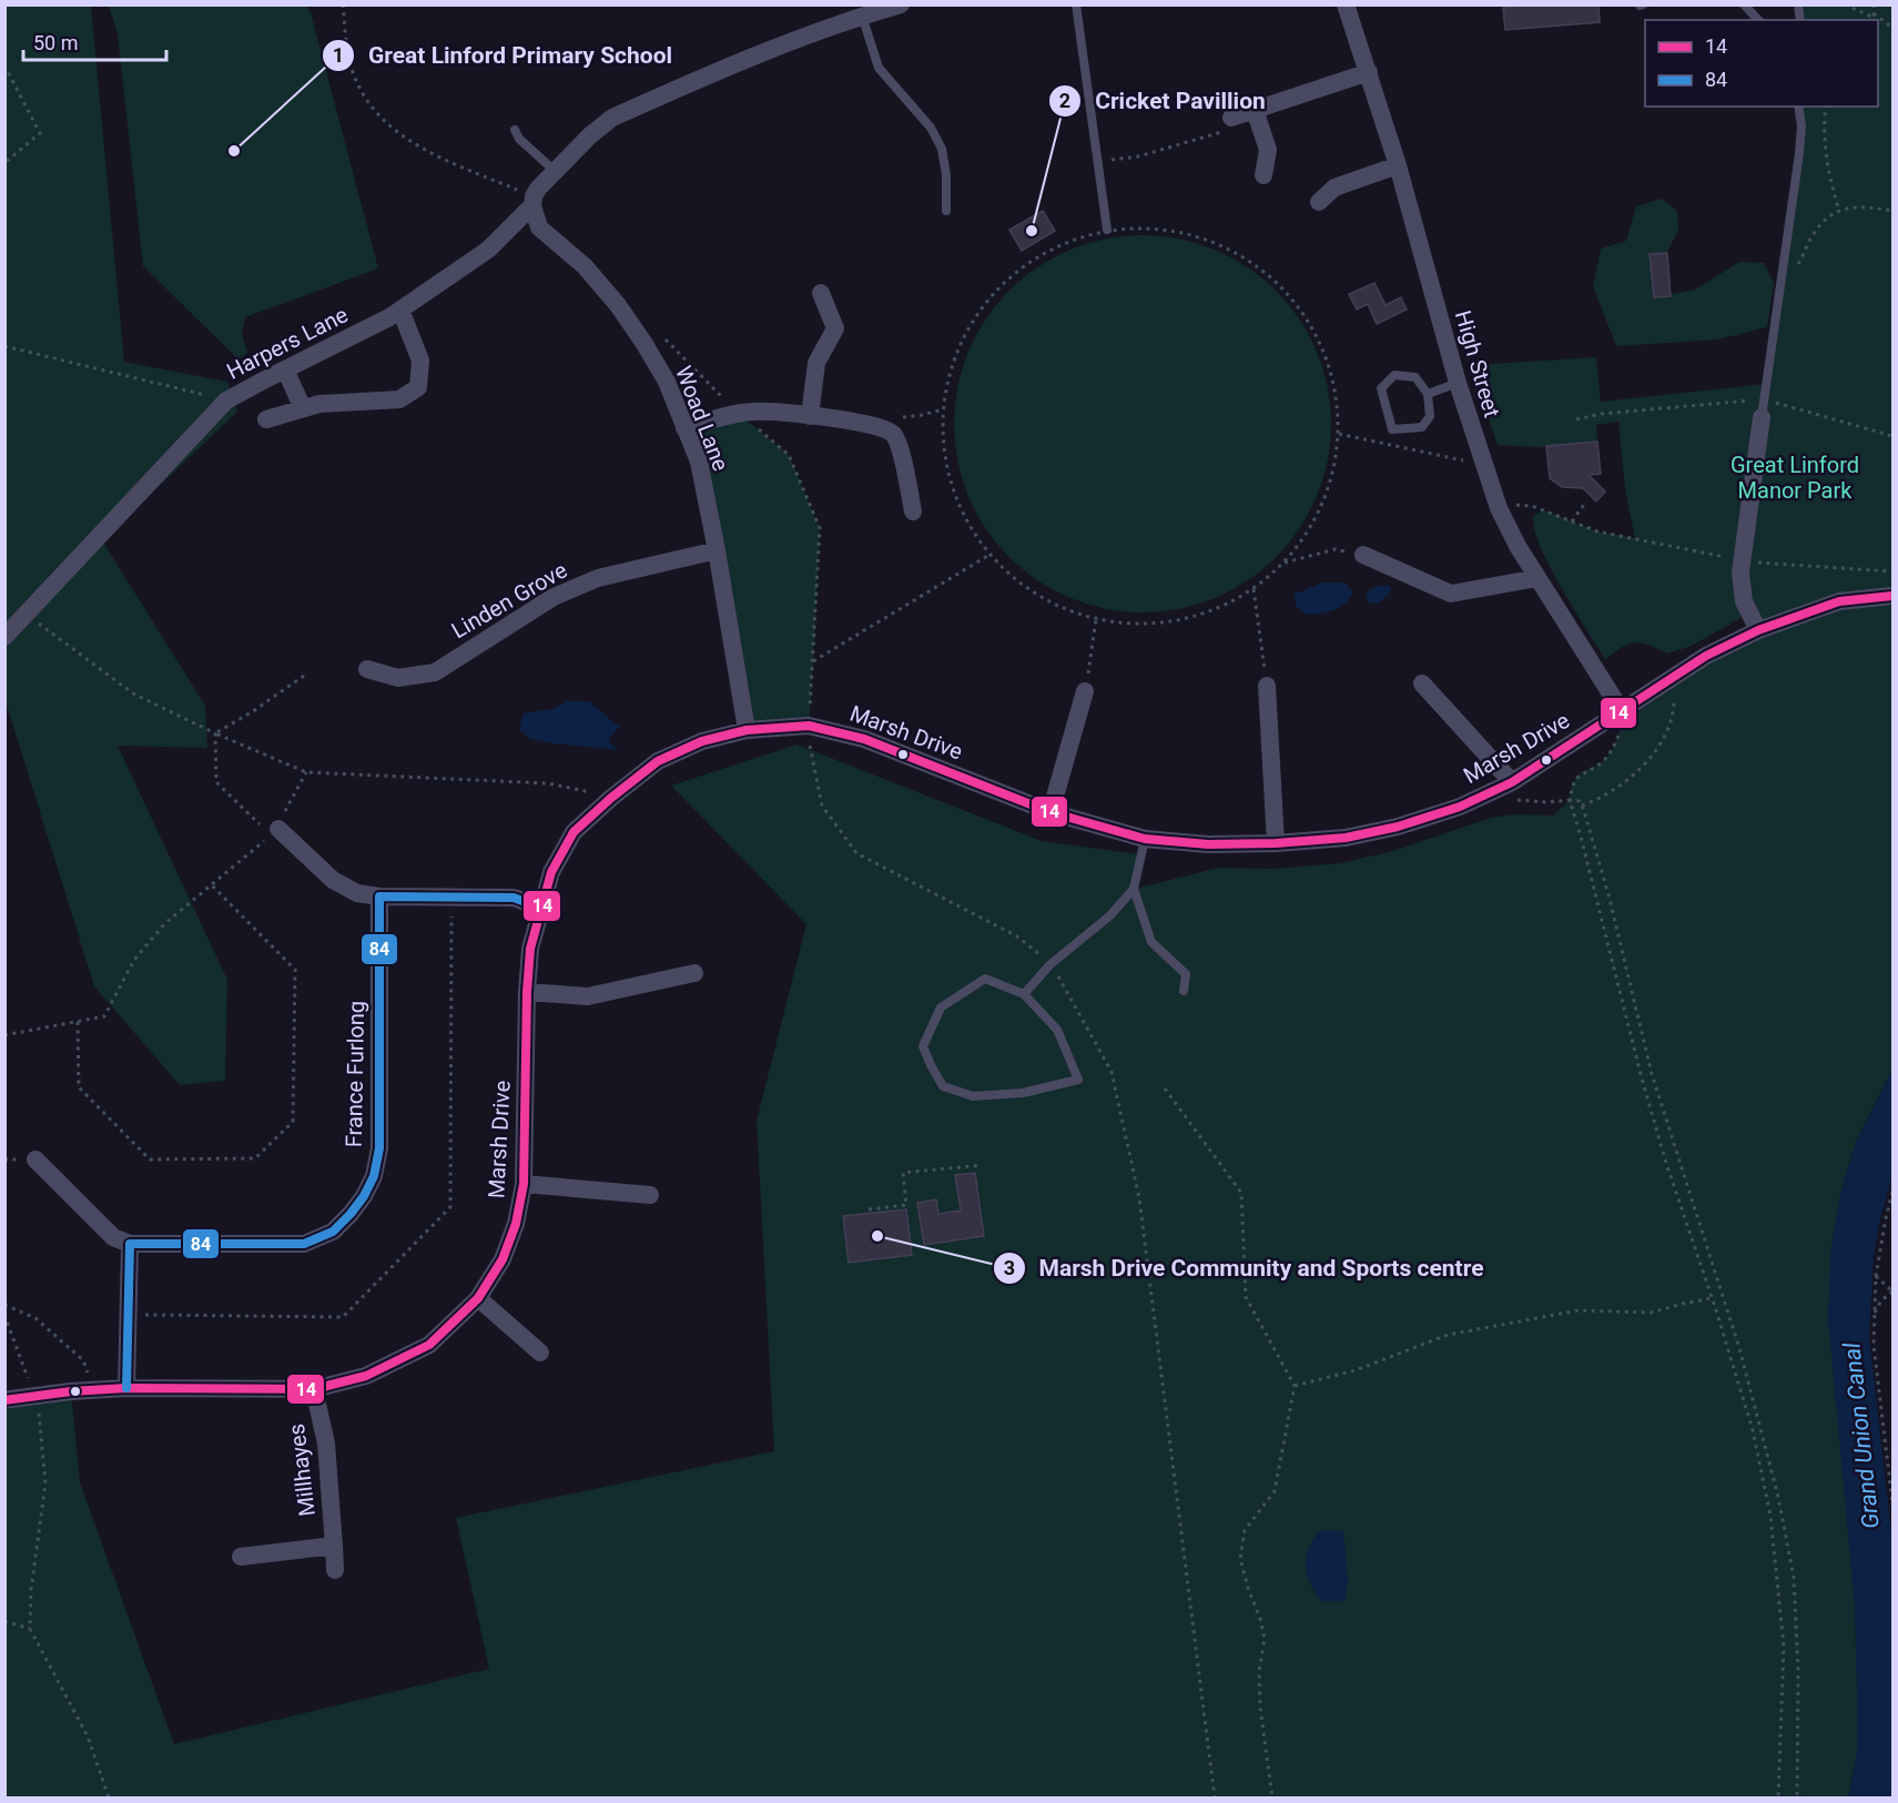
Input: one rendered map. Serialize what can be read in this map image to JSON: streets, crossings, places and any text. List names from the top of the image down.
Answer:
{
  "streets": {
    "street": [
      "Harpers Lane",
      "High Street",
      "Woad Lane",
      "Linden Grove",
      "Marsh Drive",
      "France Furlong",
      "Millhayes"
    ]
  },
  "crossings": [
    ["Harpers Lane", "Woad Lane"],
    ["High Street", "Marsh Drive"],
    ["Woad Lane", "Linden Grove"],
    ["Woad Lane", "Marsh Drive"],
    ["Marsh Drive", "Millhayes"]
  ],
  "water": ["Grand Union Canal"],
  "parks": ["Great Linford Manor Park"],
  "places": ["Great Linford Primary School", "Cricket Pavillion", "Marsh Drive Community and Sports centre"],
  "lines": ["transit line 14", "transit line 84"],
  "legend": ["14", "84"],
  "scale_bar": "50 m"
}
